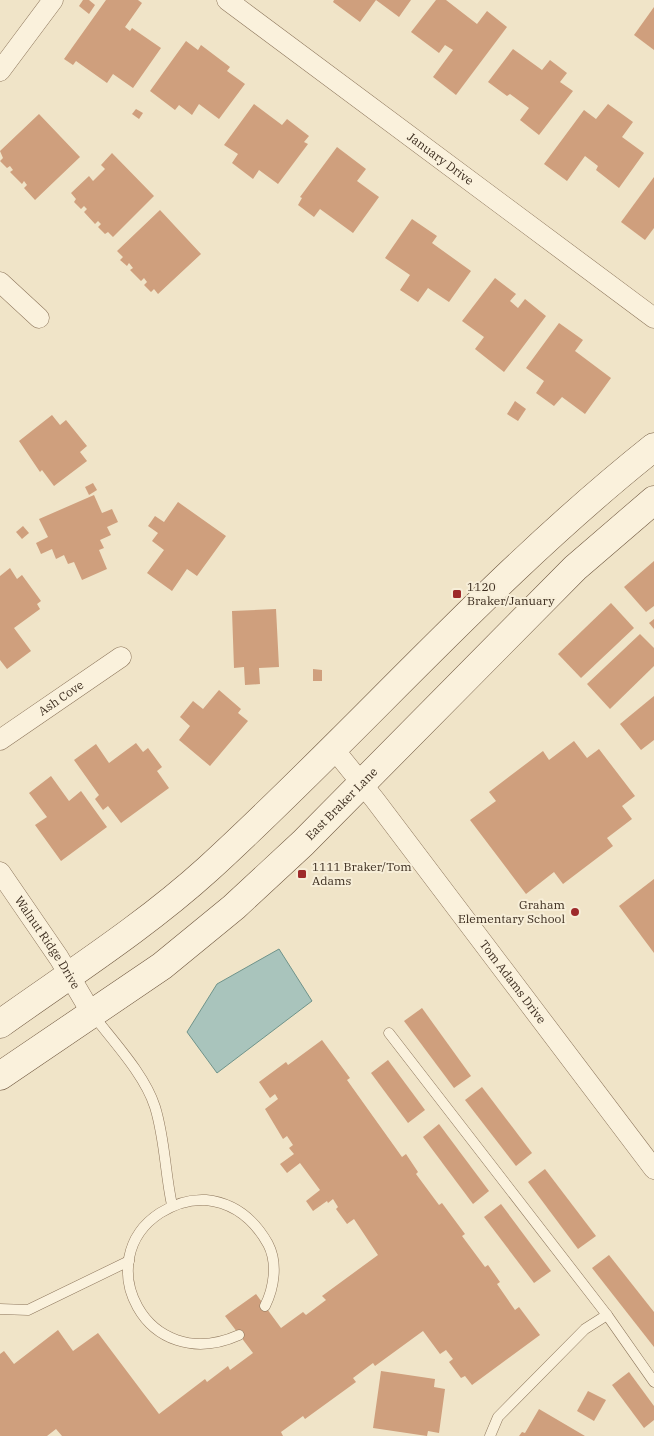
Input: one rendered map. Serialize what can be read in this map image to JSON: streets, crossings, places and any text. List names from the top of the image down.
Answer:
{
  "streets": {
    "main road": ["East Braker Lane"],
    "street": [
      "January Drive",
      "Ash Cove",
      "Walnut Ridge Drive",
      "Tom Adams Drive"
    ]
  },
  "crossings": [
    ["East Braker Lane", "Walnut Ridge Drive"],
    ["East Braker Lane", "Tom Adams Drive"]
  ],
  "places": {
    "transit": ["1120 Braker/January", "1111 Braker/Tom Adams"],
    "other": ["Graham Elementary School"]
  }
}
